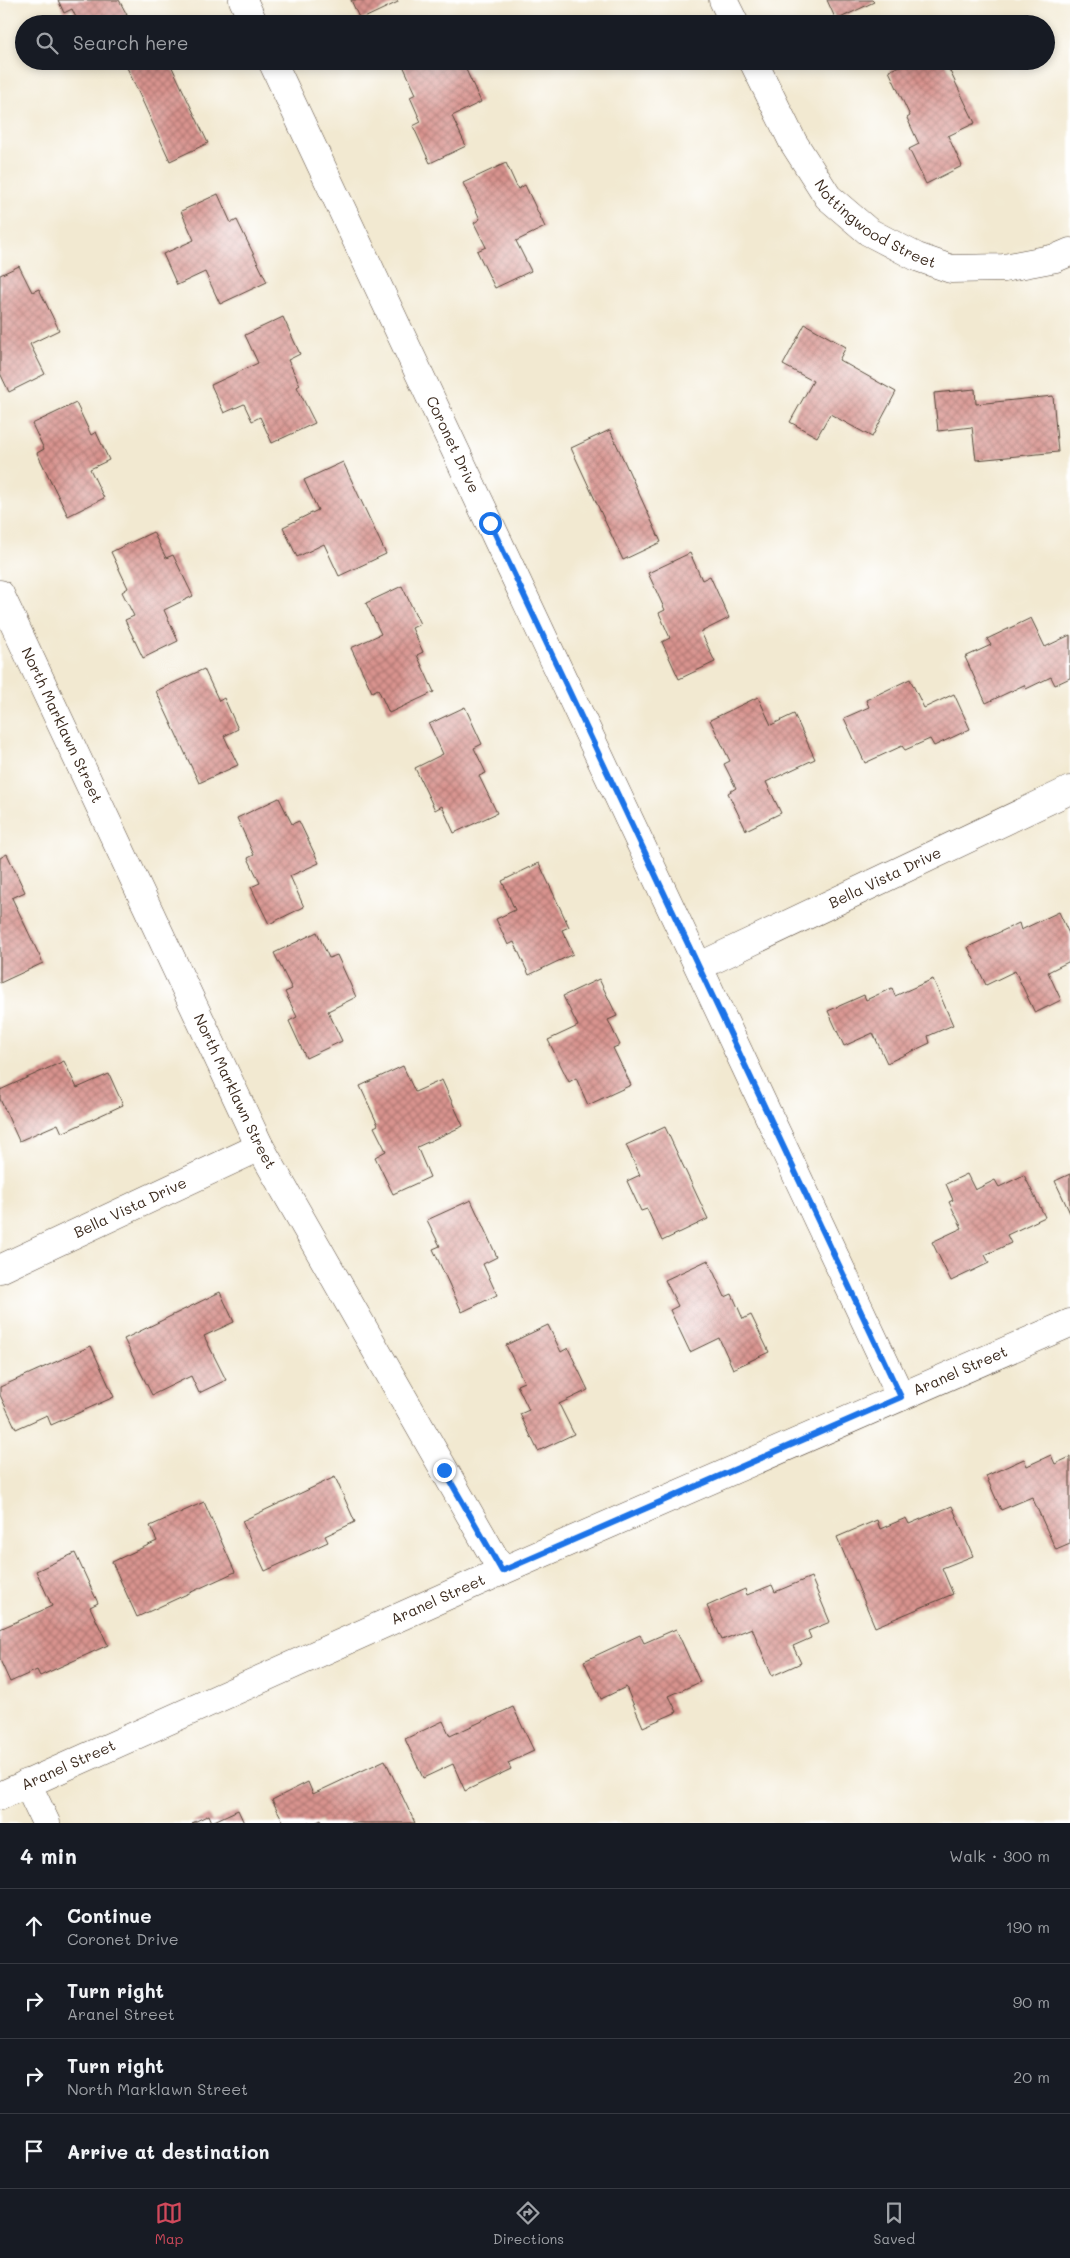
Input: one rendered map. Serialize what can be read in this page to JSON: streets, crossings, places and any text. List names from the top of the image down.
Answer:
{
  "streets": {
    "street": [
      "Nottingwood Street",
      "Coronet Drive",
      "North Marklawn Street",
      "Bella Vista Drive",
      "Aranel Street"
    ]
  },
  "crossings": [
    ["Coronet Drive", "Bella Vista Drive"],
    ["Coronet Drive", "Aranel Street"],
    ["North Marklawn Street", "Bella Vista Drive"],
    ["North Marklawn Street", "Aranel Street"]
  ],
  "page": {
    "search": "Search here",
    "heading": ["4 min", "Walk · 300 m"],
    "list": [
      ["Continue", "Coronet Drive", "190 m"],
      ["Turn right", "Aranel Street", "90 m"],
      ["Turn right", "North Marklawn Street", "20 m"],
      "Arrive at destination"
    ],
    "nav": ["Map", "Directions", "Saved"]
  }
}
